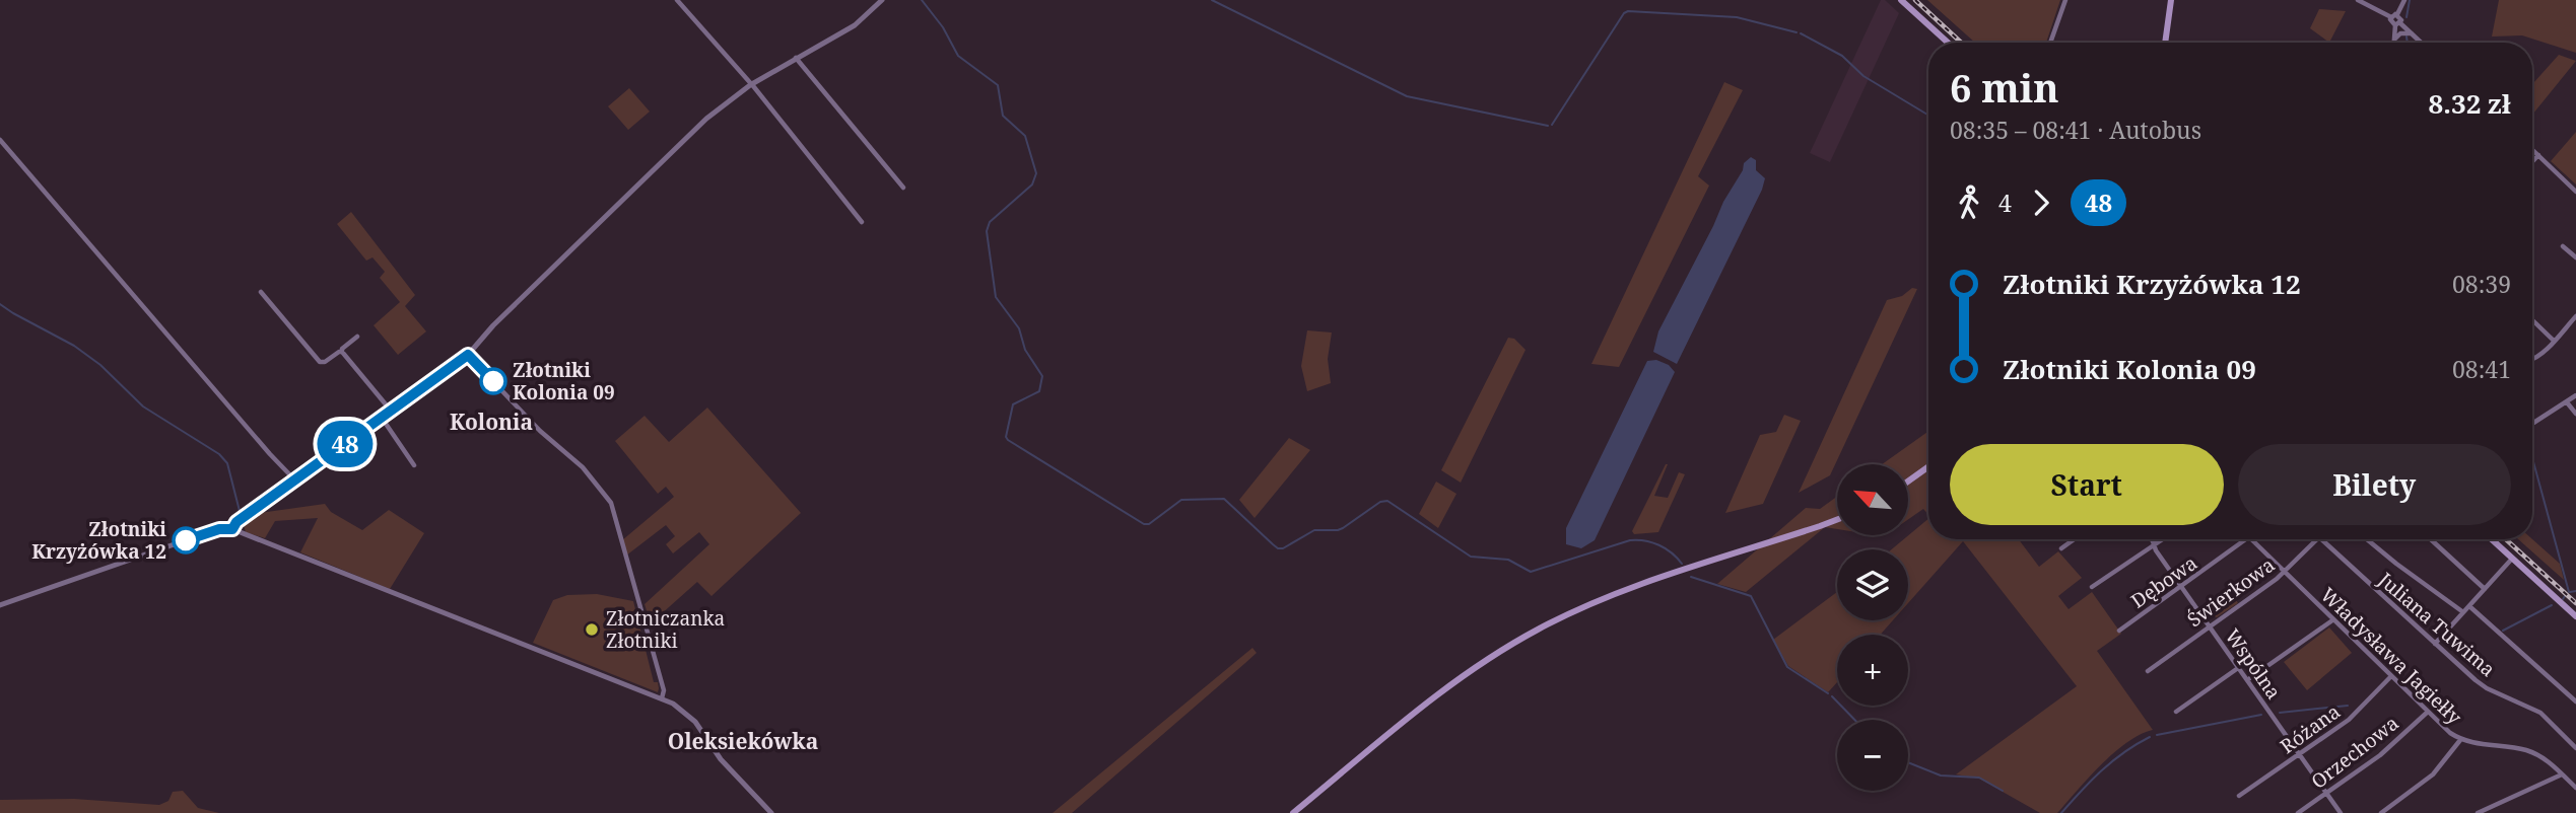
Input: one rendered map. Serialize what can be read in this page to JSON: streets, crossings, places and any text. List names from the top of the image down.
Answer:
{
  "streets": {
    "street": [
      "Dębowa",
      "Świerkowa",
      "Juliana Tuwima",
      "Władysława Jagiełły",
      "Wspólna",
      "Różana",
      "Orzechowa"
    ]
  },
  "crossings": [
    ["Dębowa", "Wspólna"],
    ["Świerkowa", "Władysława Jagiełły"],
    ["Świerkowa", "Wspólna"],
    ["Władysława Jagiełły", "Różana"],
    ["Władysława Jagiełły", "Orzechowa"],
    ["Wspólna", "Różana"],
    ["Wspólna", "Orzechowa"]
  ],
  "districts": ["Kolonia", "Oleksiekówka"],
  "places": ["Złotniki Kolonia 09", "Złotniki Krzyżówka 12", "Złotniczanka Złotniki"],
  "lines": ["bus line 48"],
  "north": "top left",
  "page": {
    "on_map": "48",
    "heading": ["6 min", "08:35 – 08:41 · Autobus", "8.32 zł"],
    "legs": ["4", "48"],
    "list": [
      {
        "name": "Złotniki Krzyżówka 12",
        "value": "08:39"
      },
      {
        "name": "Złotniki Kolonia 09",
        "value": "08:41"
      }
    ],
    "buttons": ["Start", "Bilety"],
    "map_buttons": ["+", "−"]
  }
}
